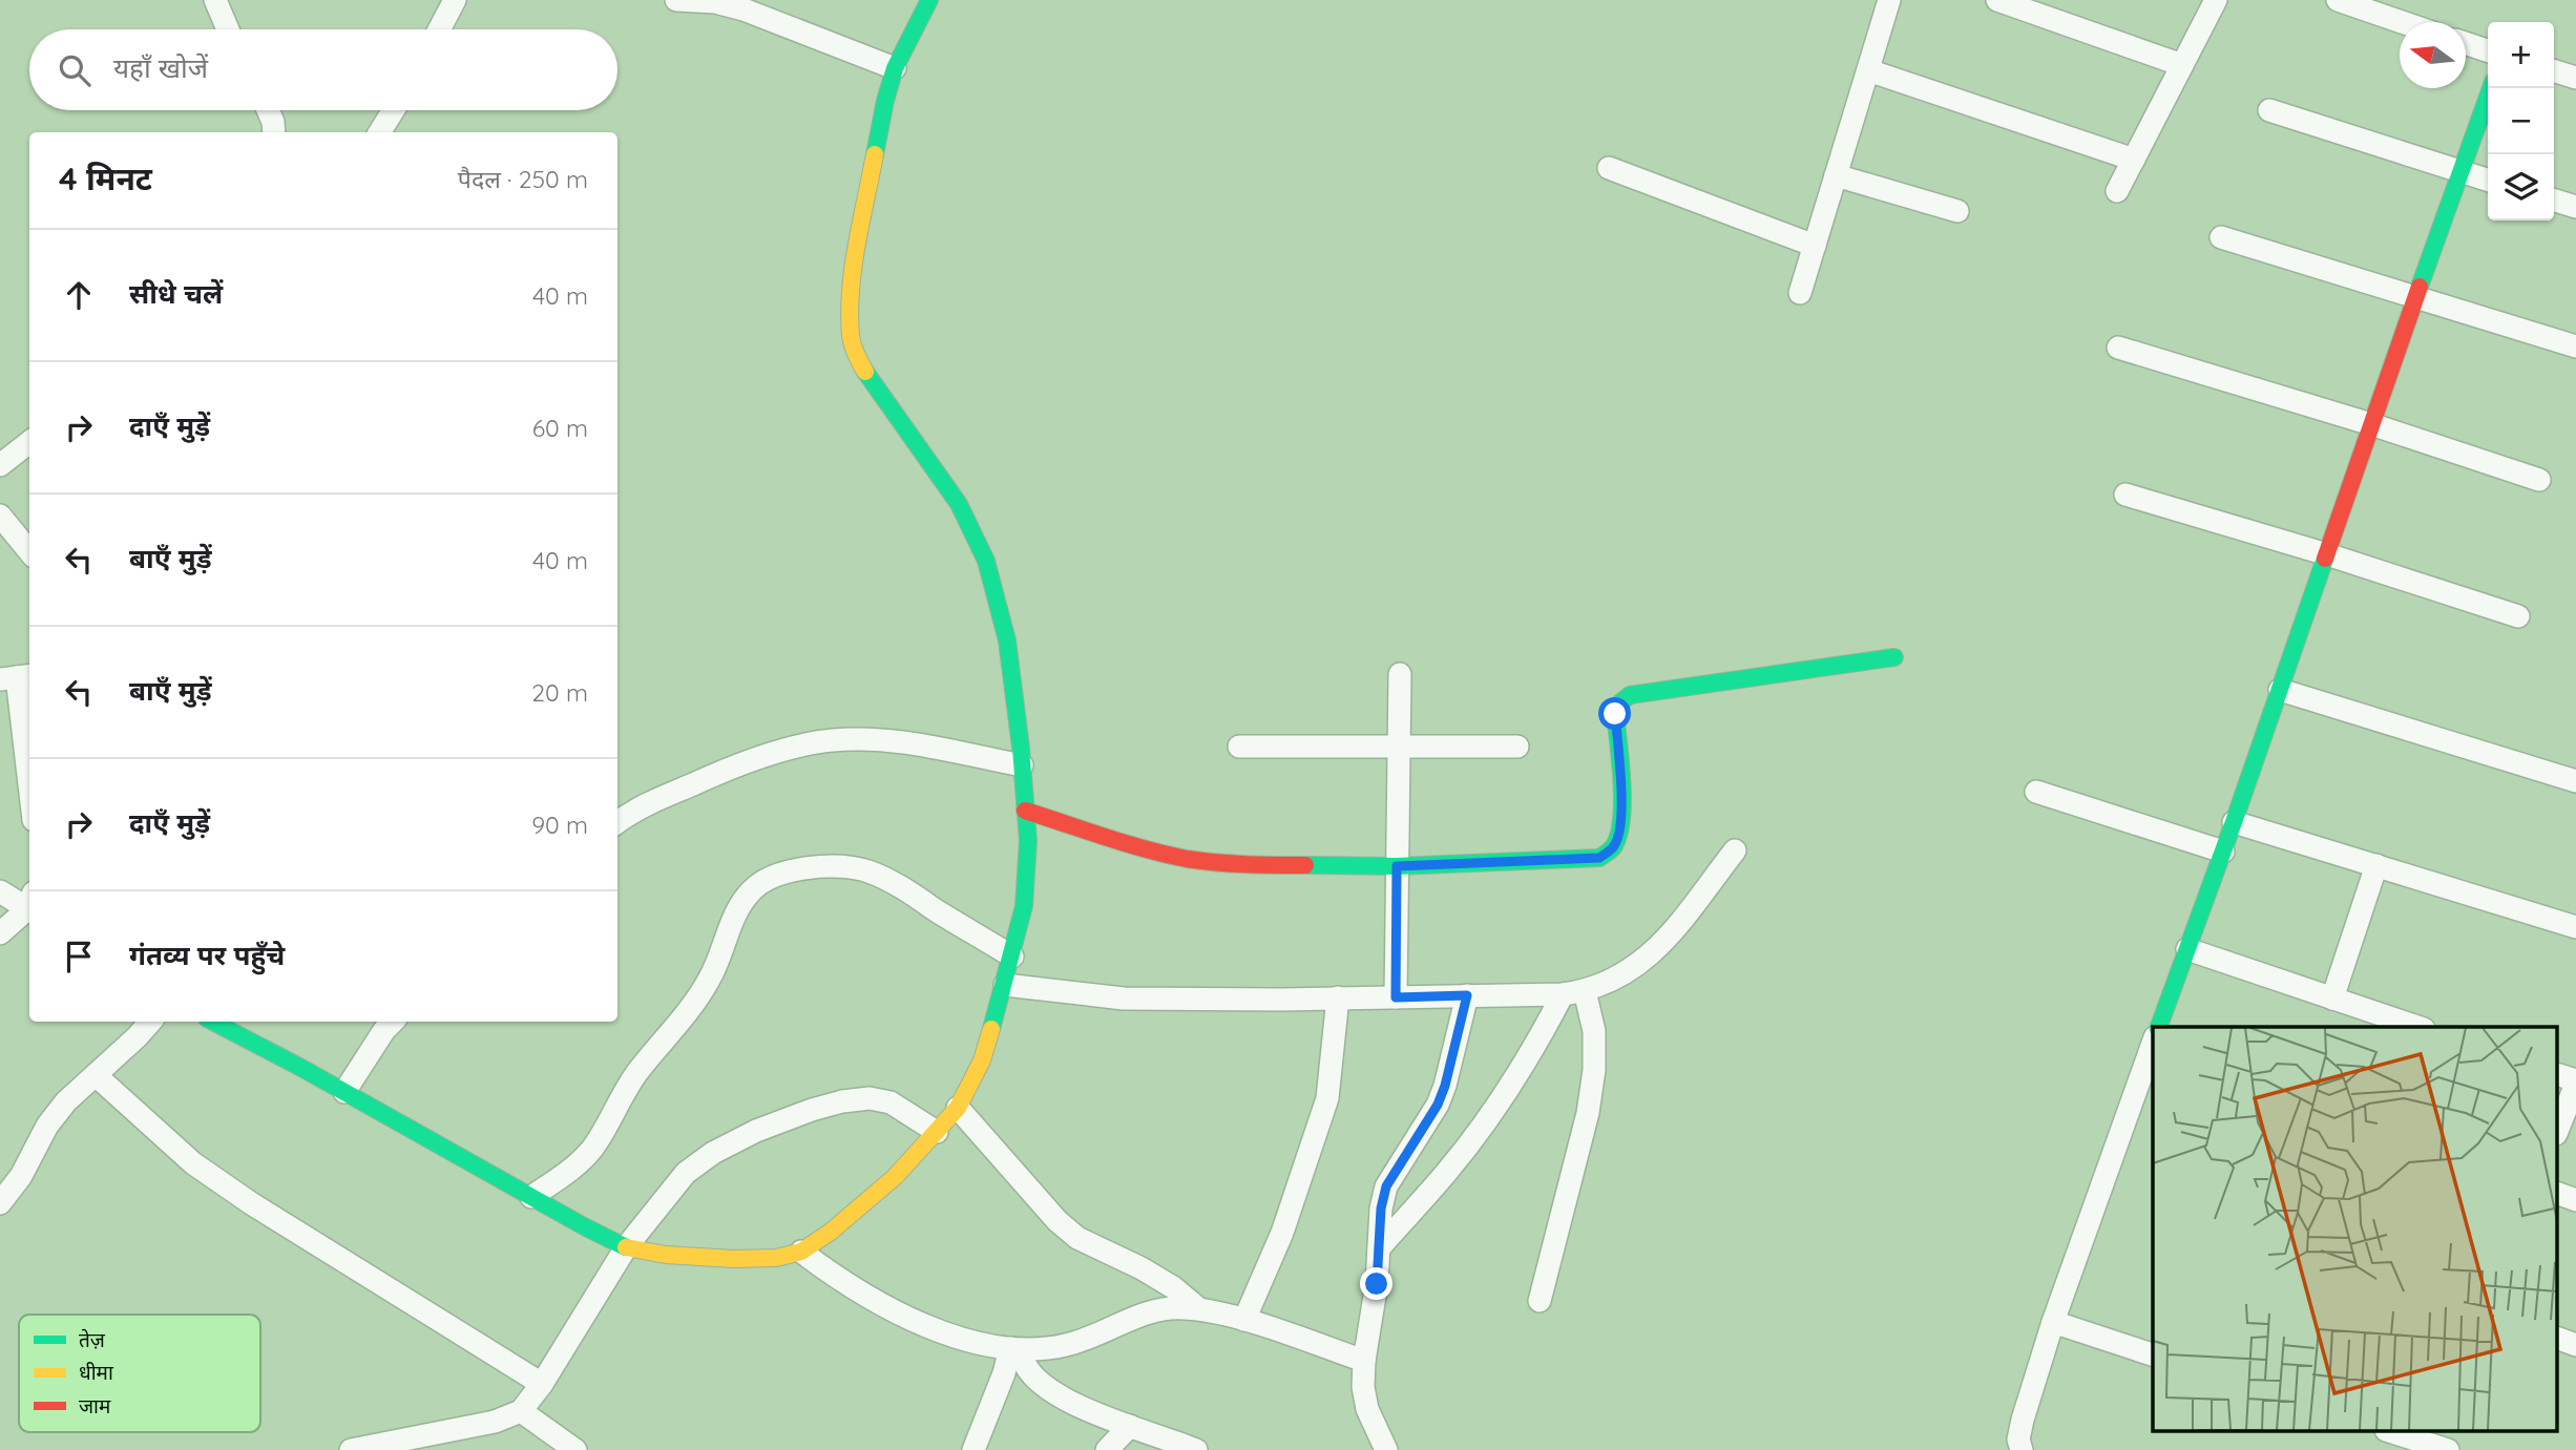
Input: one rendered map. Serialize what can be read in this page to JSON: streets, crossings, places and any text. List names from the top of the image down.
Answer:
{
  "legend": ["तेज़", "धीमा", "जाम"],
  "north": "left",
  "page": {
    "map_buttons": ["+", "−"],
    "search": "यहाँ खोजें",
    "heading": ["4 मिनट", "पैदल · 250 m"],
    "list": [
      ["सीधे चलें", "40 m"],
      ["दाएँ मुड़ें", "60 m"],
      ["बाएँ मुड़ें", "40 m"],
      ["बाएँ मुड़ें", "20 m"],
      ["दाएँ मुड़ें", "90 m"],
      "गंतव्य पर पहुँचे"
    ]
  }
}
